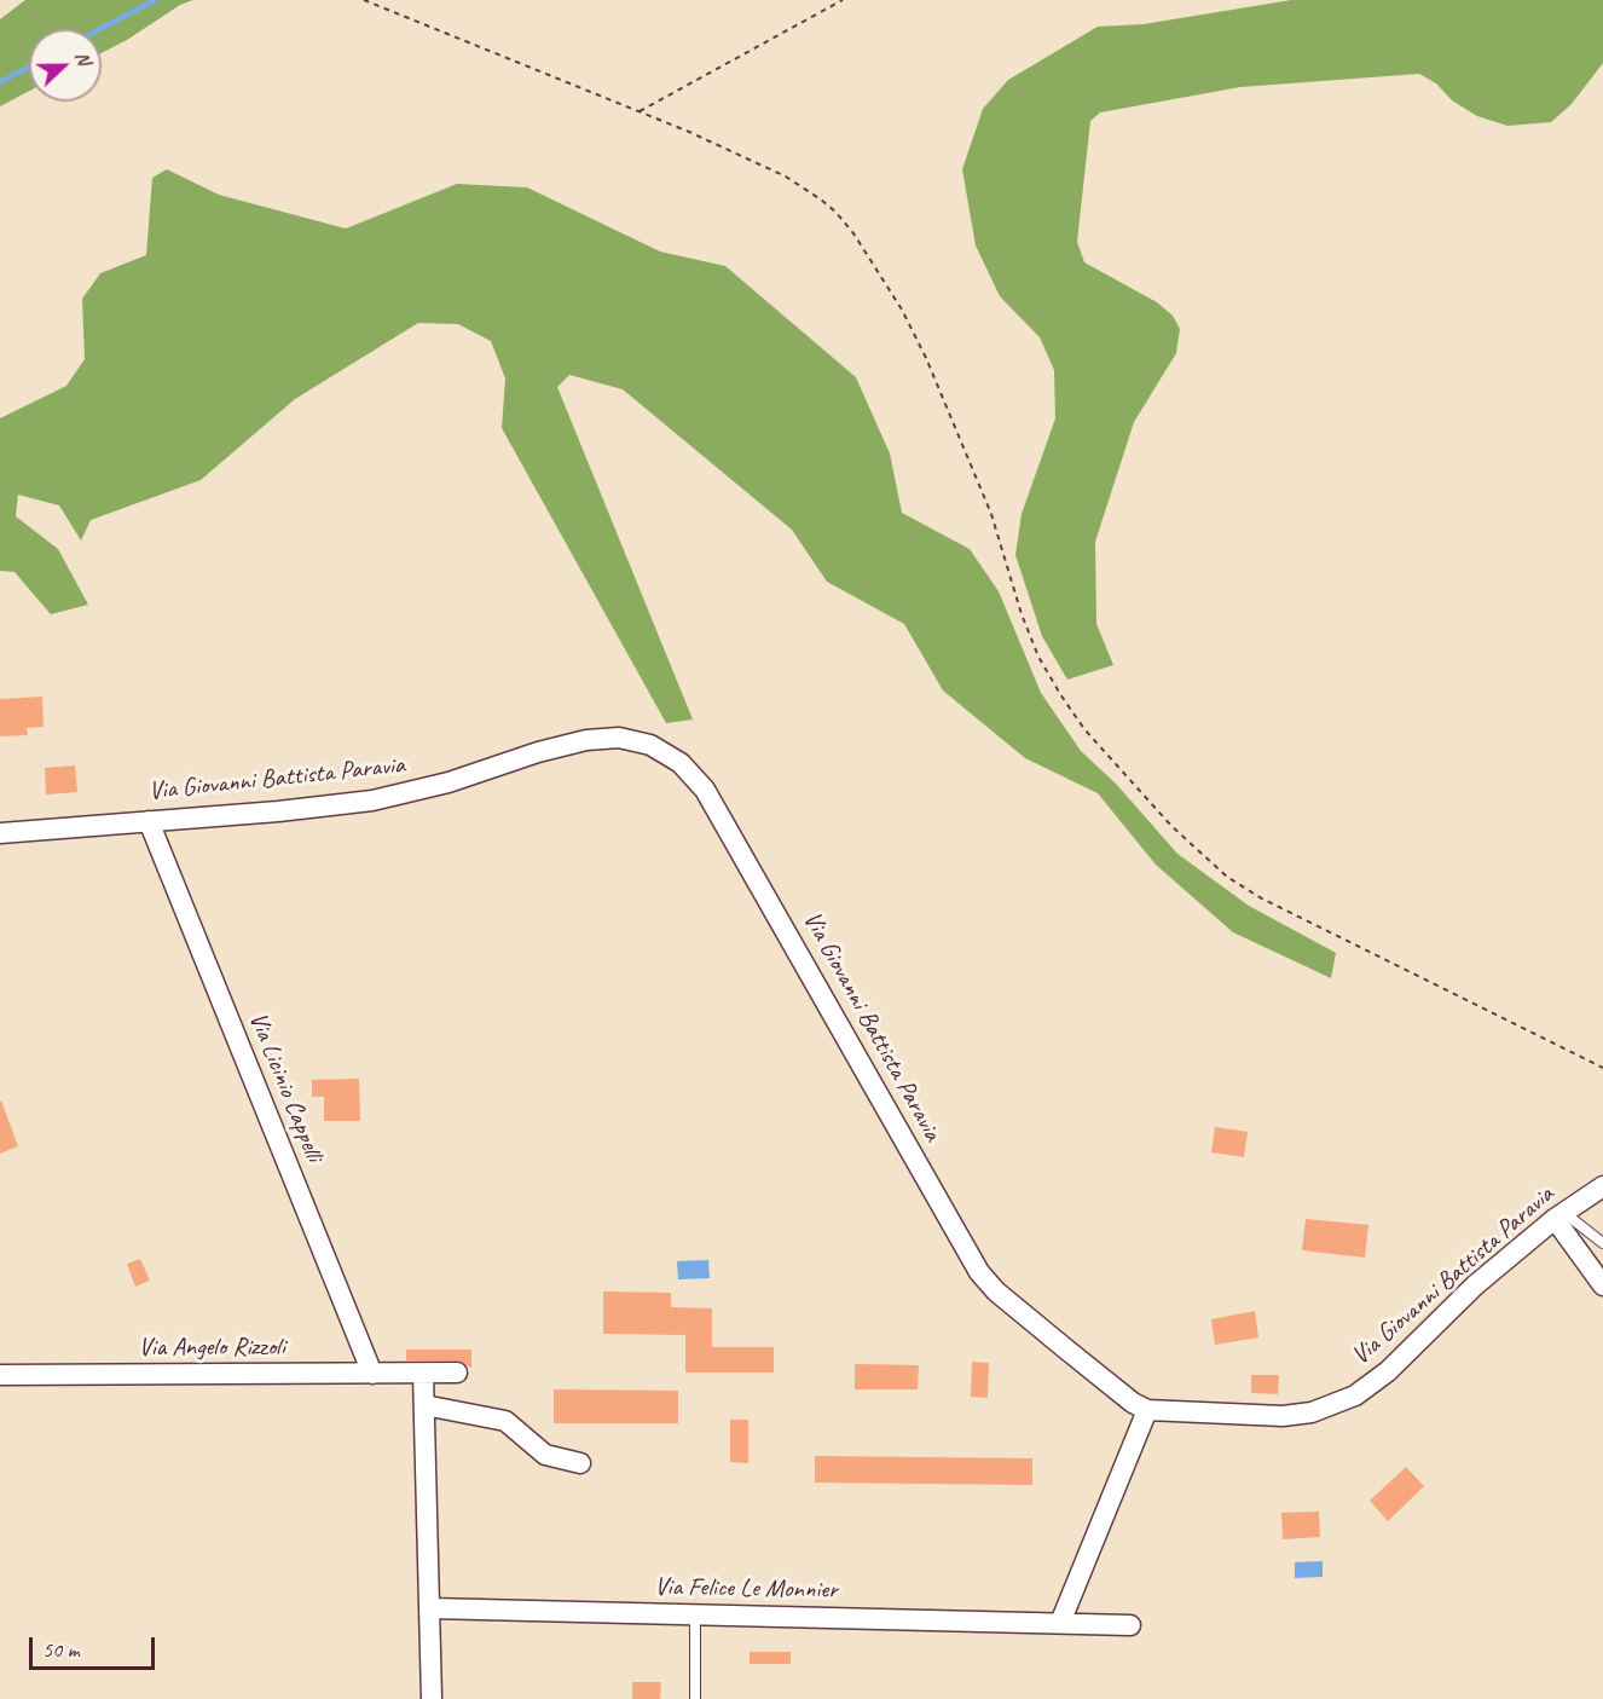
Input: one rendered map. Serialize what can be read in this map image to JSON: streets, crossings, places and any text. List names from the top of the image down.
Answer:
{
  "streets": {
    "street": [
      "Via Giovanni Battista Paravia",
      "Via Licinio Cappelli",
      "Via Angelo Rizzoli",
      "Via Felice Le Monnier"
    ]
  },
  "crossings": [
    ["Via Giovanni Battista Paravia", "Via Licinio Cappelli"],
    ["Via Licinio Cappelli", "Via Angelo Rizzoli"]
  ],
  "scale_bar": "50 m",
  "north": "right"
}
